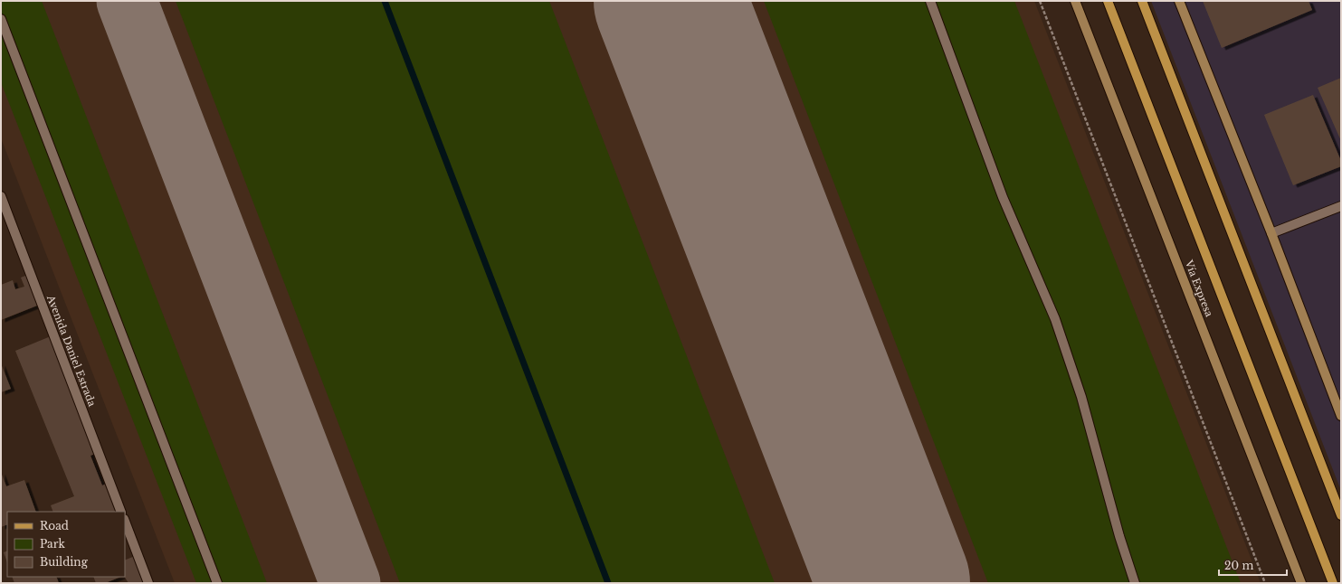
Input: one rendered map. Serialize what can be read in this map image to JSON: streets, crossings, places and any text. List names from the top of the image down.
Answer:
{
  "streets": {
    "main road": ["Vía Expresa"],
    "street": ["Avenida Daniel Estrada"]
  },
  "legend": ["Road", "Park", "Building"],
  "scale_bar": "20 m"
}
